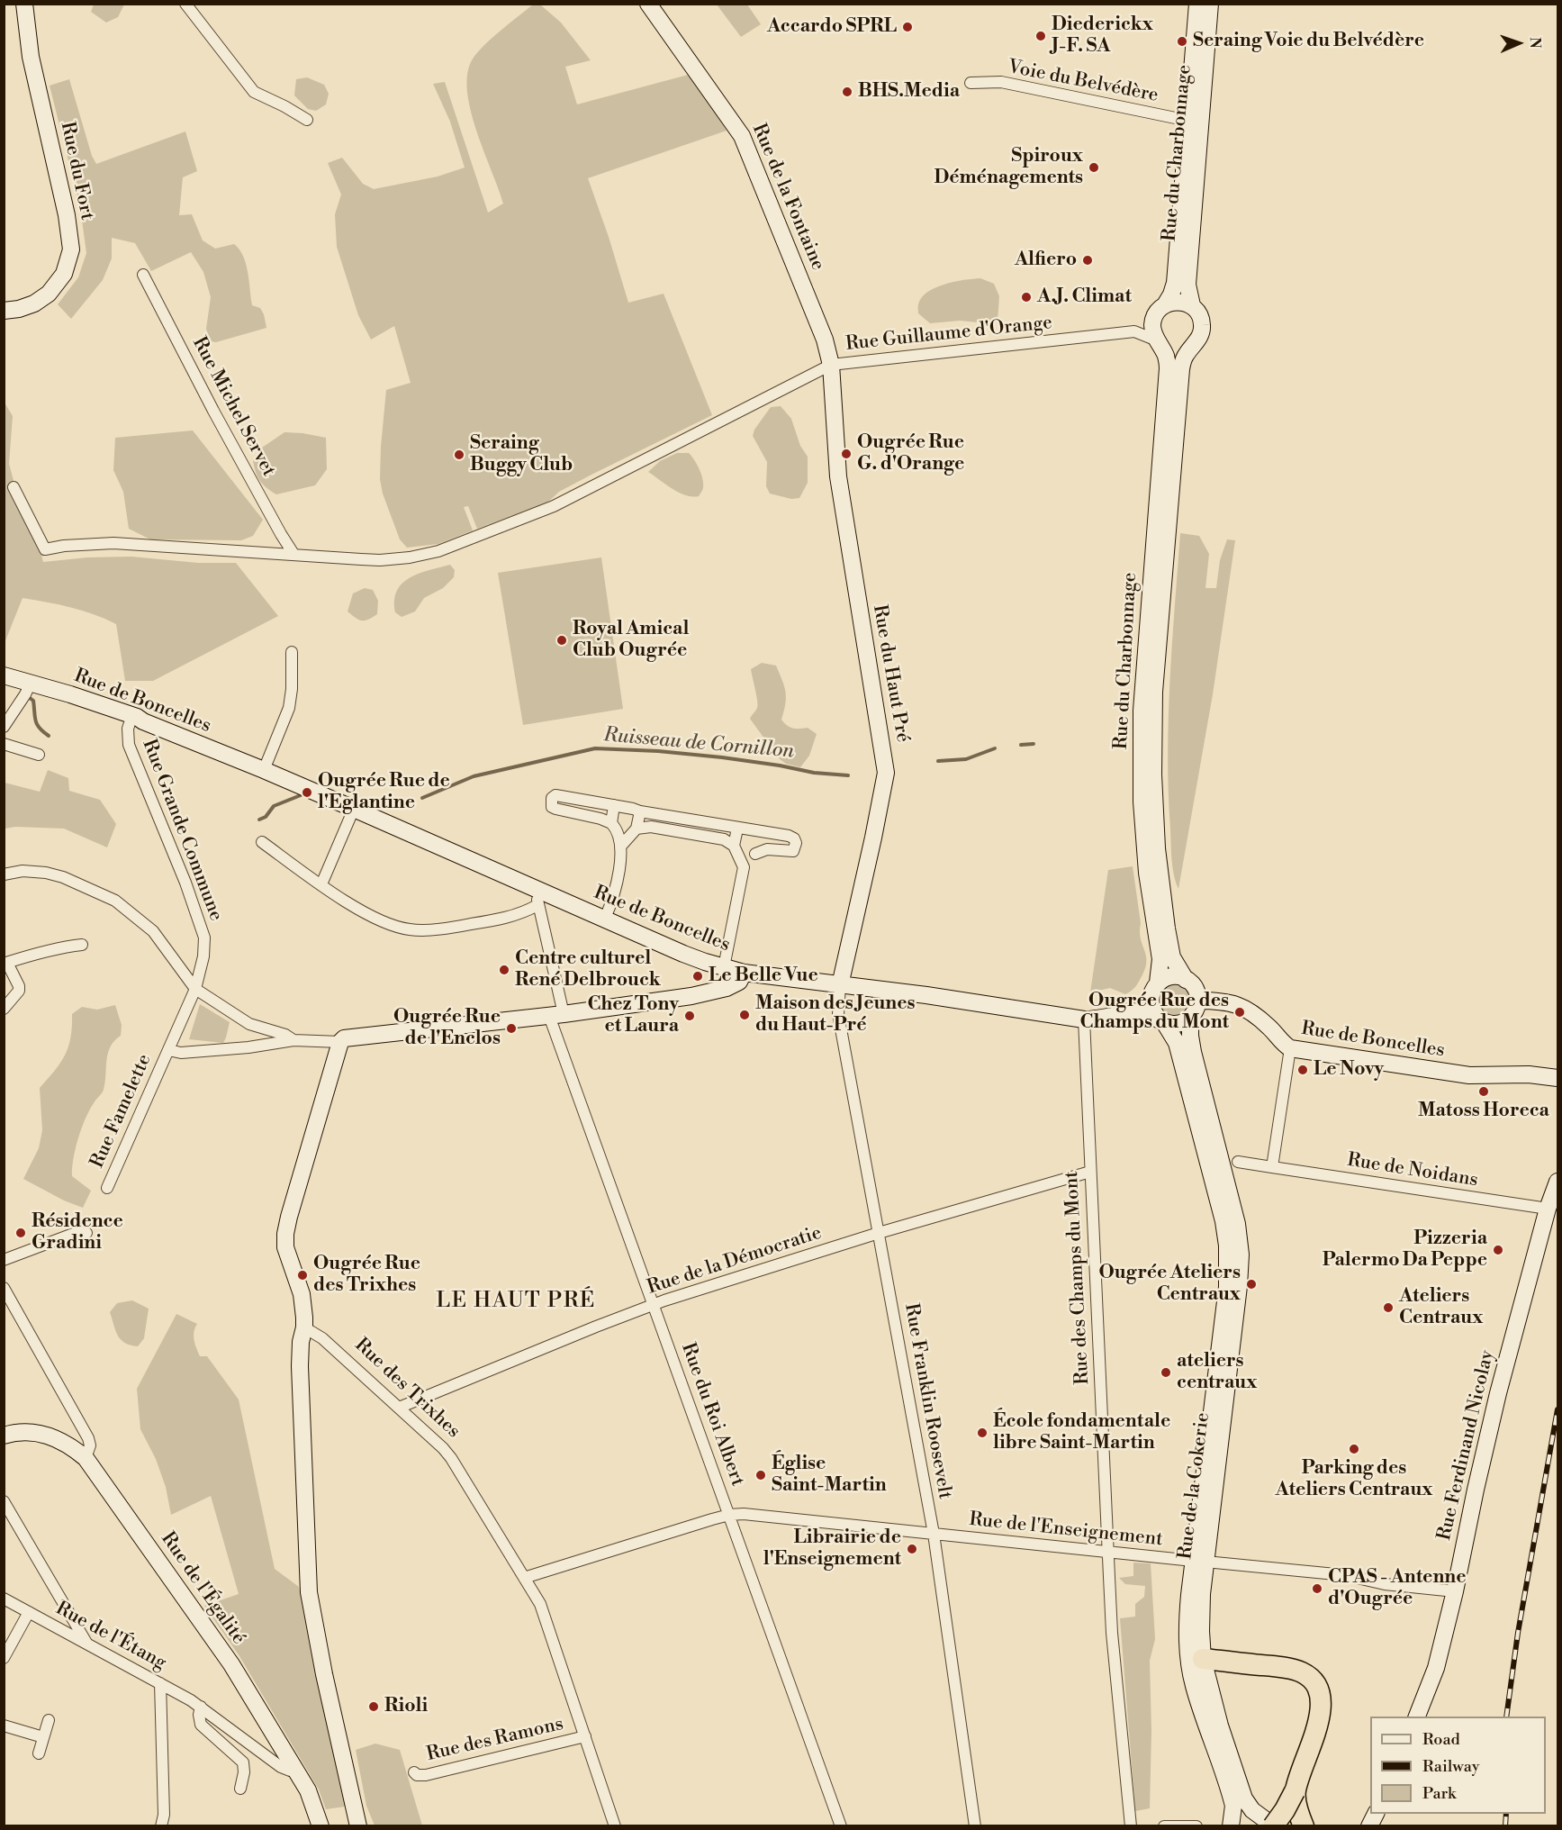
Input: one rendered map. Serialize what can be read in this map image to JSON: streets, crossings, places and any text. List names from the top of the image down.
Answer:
{
  "streets": {
    "main road": [
      "Rue du Charbonnage",
      "Rue du Fort",
      "Rue de la Fontaine",
      "Rue du Haut Pré",
      "Rue de Boncelles",
      "Rue Ferdinand Nicolay",
      "Rue de la Cokerie",
      "Rue de l'Égalité"
    ],
    "street": [
      "Voie du Belvédère",
      "Rue Guillaume d'Orange",
      "Rue Michel Servet",
      "Rue Grande Commune",
      "Rue Famelette",
      "Rue de Noidans",
      "Rue de la Démocratie",
      "Rue des Champs du Mont",
      "Rue des Trixhes",
      "Rue Franklin Roosevelt",
      "Rue du Roi Albert",
      "Rue de l'Enseignement",
      "Rue de l'Étang",
      "Rue des Ramons"
    ]
  },
  "crossings": [
    ["Voie du Belvédère", "Rue du Charbonnage"],
    ["Rue du Charbonnage", "Rue Guillaume d'Orange"],
    ["Rue du Charbonnage", "Rue de Boncelles"],
    ["Rue du Charbonnage", "Rue de la Cokerie"],
    ["Rue de la Fontaine", "Rue Guillaume d'Orange"],
    ["Rue de la Fontaine", "Rue du Haut Pré"],
    ["Rue Guillaume d'Orange", "Rue du Haut Pré"],
    ["Rue du Haut Pré", "Rue de Boncelles"],
    ["Rue du Haut Pré", "Rue Franklin Roosevelt"],
    ["Rue de Boncelles", "Rue Grande Commune"],
    ["Rue de Boncelles", "Rue des Champs du Mont"],
    ["Rue de Boncelles", "Rue Franklin Roosevelt"],
    ["Rue de Boncelles", "Rue du Roi Albert"],
    ["Rue de Boncelles", "Rue de la Cokerie"],
    ["Rue Grande Commune", "Rue Famelette"],
    ["Rue de Noidans", "Rue Ferdinand Nicolay"],
    ["Rue de la Démocratie", "Rue des Champs du Mont"],
    ["Rue de la Démocratie", "Rue des Trixhes"],
    ["Rue de la Démocratie", "Rue Franklin Roosevelt"],
    ["Rue de la Démocratie", "Rue du Roi Albert"],
    ["Rue des Champs du Mont", "Rue de l'Enseignement"],
    ["Rue des Trixhes", "Rue de l'Enseignement"],
    ["Rue des Trixhes", "Rue des Ramons"],
    ["Rue Franklin Roosevelt", "Rue de l'Enseignement"],
    ["Rue du Roi Albert", "Rue de l'Enseignement"],
    ["Rue Ferdinand Nicolay", "Rue de l'Enseignement"],
    ["Rue de la Cokerie", "Rue de l'Enseignement"],
    ["Rue de l'Égalité", "Rue de l'Étang"]
  ],
  "districts": ["LE HAUT PRÉ"],
  "water": ["Ruisseau de Cornillon"],
  "places": [
    "Accardo SPRL",
    "Diederickx J-F. SA",
    "Seraing Voie du Belvédère",
    "BHS.Media",
    "Spiroux Déménagements",
    "Alfiero",
    "A.J. Climat",
    "Ougrée Rue G. d'Orange",
    "Seraing Buggy Club",
    "Royal Amical Club Ougrée",
    "Ougrée Rue de l'Eglantine",
    "Centre culturel René Delbrouck",
    "Le Belle Vue",
    "Ougrée Rue des Champs du Mont",
    "Maison des Jeunes du Haut-Pré",
    "Chez Tony et Laura",
    "Ougrée Rue de l'Enclos",
    "Le Novy",
    "Matoss Horeca",
    "Résidence Gradini",
    "Pizzeria Palermo Da Peppe",
    "Ougrée Rue des Trixhes",
    "Ougrée Ateliers Centraux",
    "Ateliers Centraux",
    "ateliers centraux",
    "École fondamentale libre Saint-Martin",
    "Parking des Ateliers Centraux",
    "Église Saint-Martin",
    "Librairie de l'Enseignement",
    "CPAS - Antenne d'Ougrée",
    "Rioli"
  ],
  "legend": ["Road", "Railway", "Park"],
  "north": "right"
}
